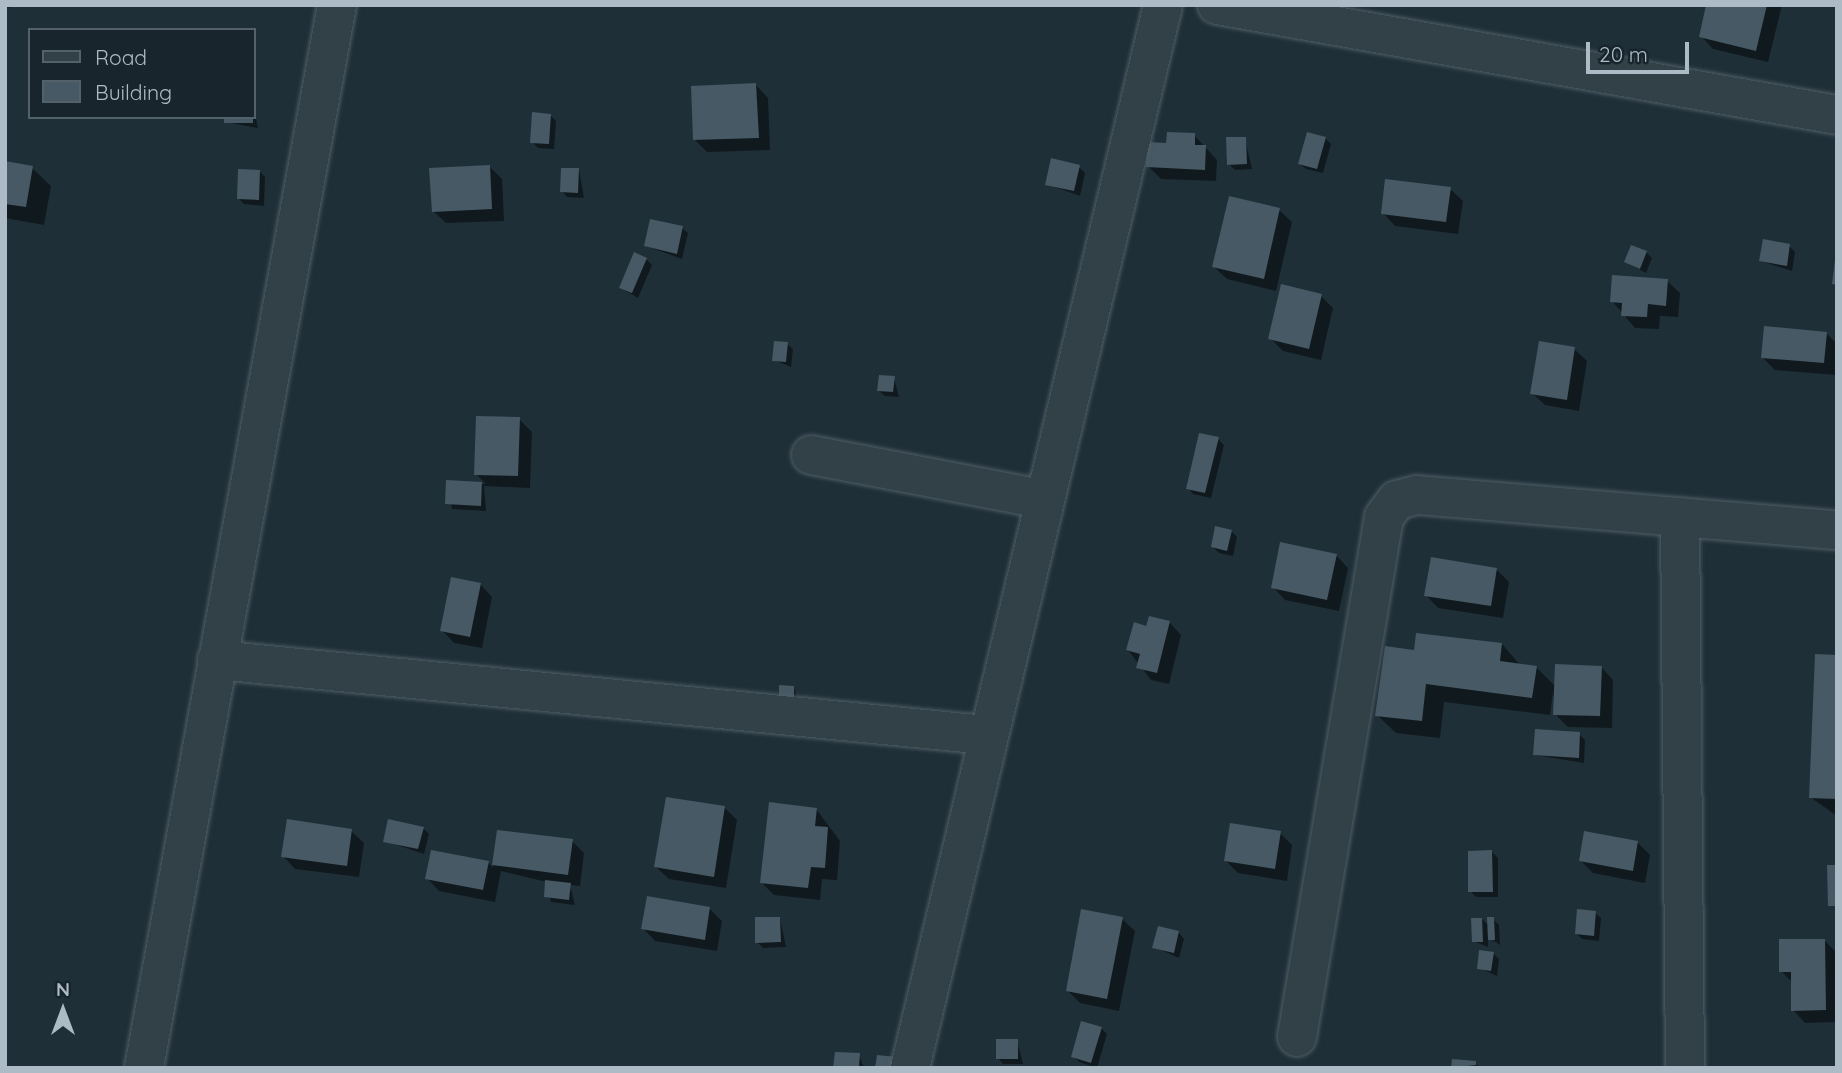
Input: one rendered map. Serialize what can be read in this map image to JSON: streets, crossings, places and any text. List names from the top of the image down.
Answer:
{
  "legend": ["Road", "Building"],
  "scale_bar": "20 m",
  "north": "top"
}
